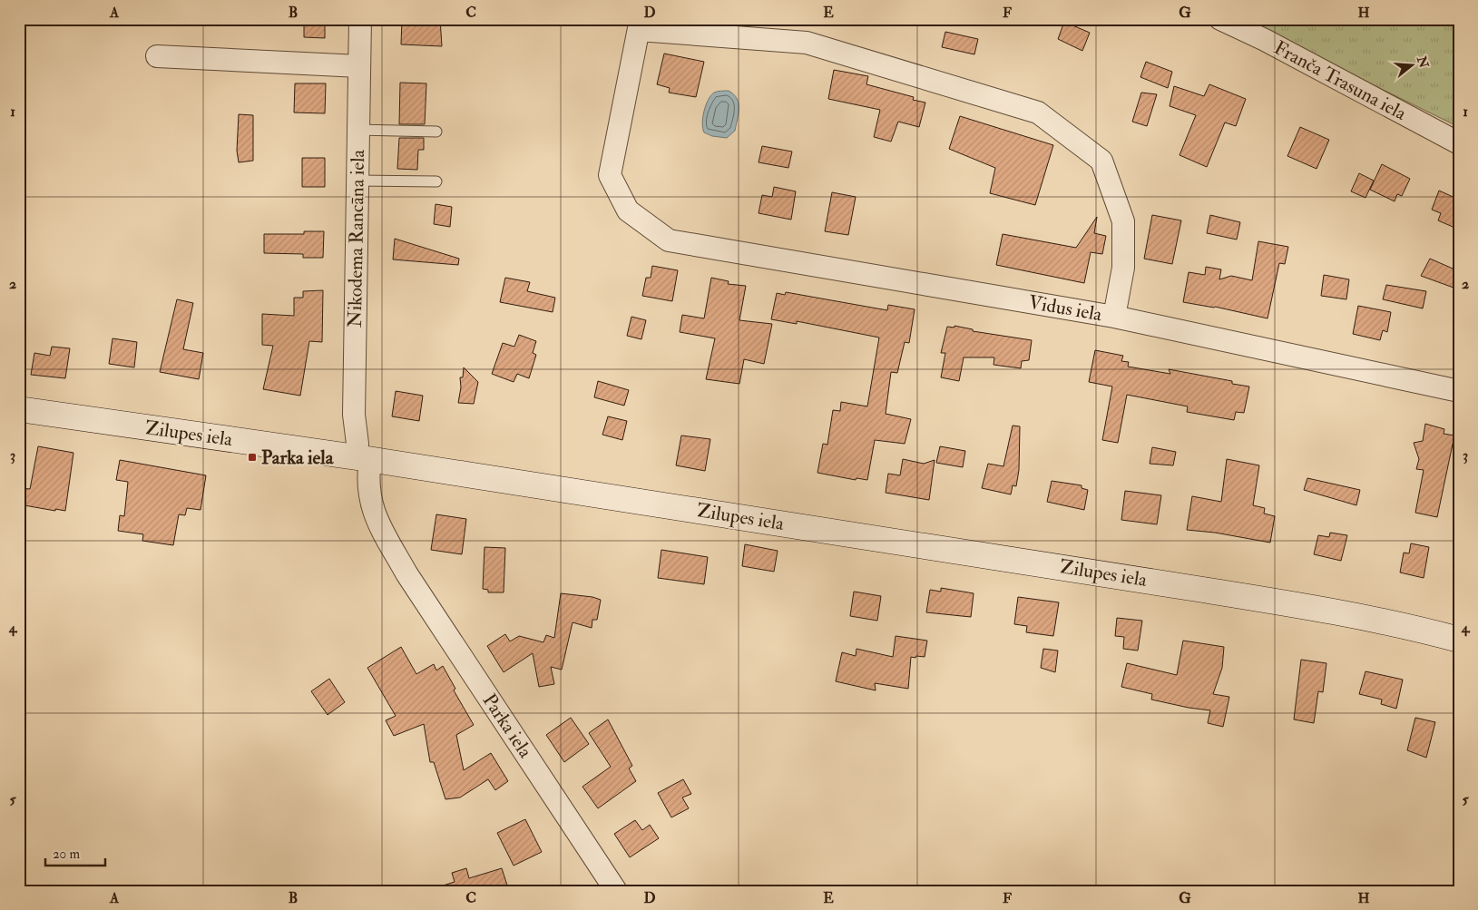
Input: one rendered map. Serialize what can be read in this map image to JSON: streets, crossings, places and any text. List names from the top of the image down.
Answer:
{
  "streets": {
    "main road": ["Zilupes iela"],
    "street": [
      "Franča Trasuna iela",
      "Nikodema Rancāna iela",
      "Vidus iela",
      "Parka iela"
    ]
  },
  "crossings": [
    ["Nikodema Rancāna iela", "Zilupes iela"],
    ["Nikodema Rancāna iela", "Parka iela"],
    ["Zilupes iela", "Parka iela"]
  ],
  "places": {
    "transit": ["Parka iela"]
  },
  "scale_bar": "20 m",
  "north": "right",
  "grid": {
    "columns": [
      "A",
      "B",
      "C",
      "D",
      "E",
      "F",
      "G",
      "H"
    ],
    "rows": [
      "1",
      "2",
      "3",
      "4",
      "5"
    ]
  }
}
